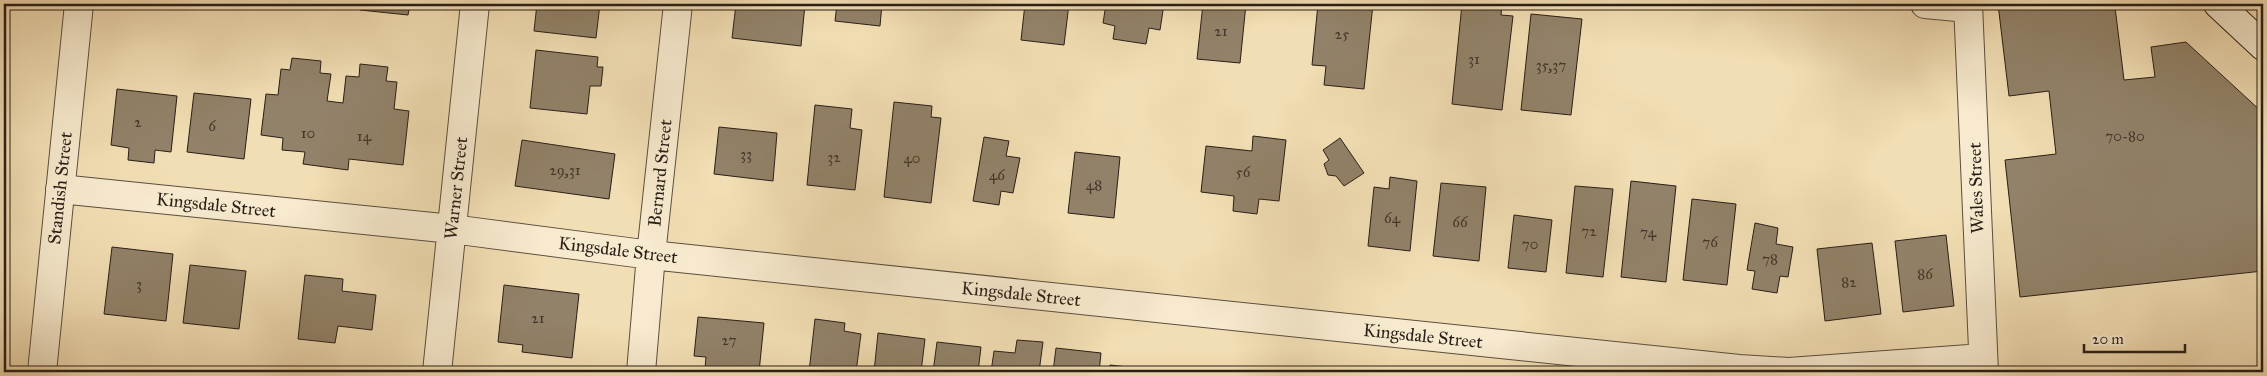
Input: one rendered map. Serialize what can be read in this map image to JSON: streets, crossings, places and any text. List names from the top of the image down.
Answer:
{
  "streets": {
    "street": [
      "Bernard Street",
      "Standish Street",
      "Warner Street",
      "Wales Street",
      "Kingsdale Street"
    ]
  },
  "crossings": [
    ["Bernard Street", "Kingsdale Street"],
    ["Standish Street", "Kingsdale Street"],
    ["Warner Street", "Kingsdale Street"],
    ["Wales Street", "Kingsdale Street"]
  ],
  "house_numbers": [
    "21",
    "25",
    "31",
    "35,37",
    "2",
    "6",
    "10",
    "14",
    "70-80",
    "33",
    "32",
    "40",
    "29,31",
    "56",
    "46",
    "48",
    "64",
    "66",
    "72",
    "74",
    "76",
    "70",
    "78",
    "86",
    "82",
    "3",
    "21",
    "27"
  ],
  "scale_bar": "20 m"
}
